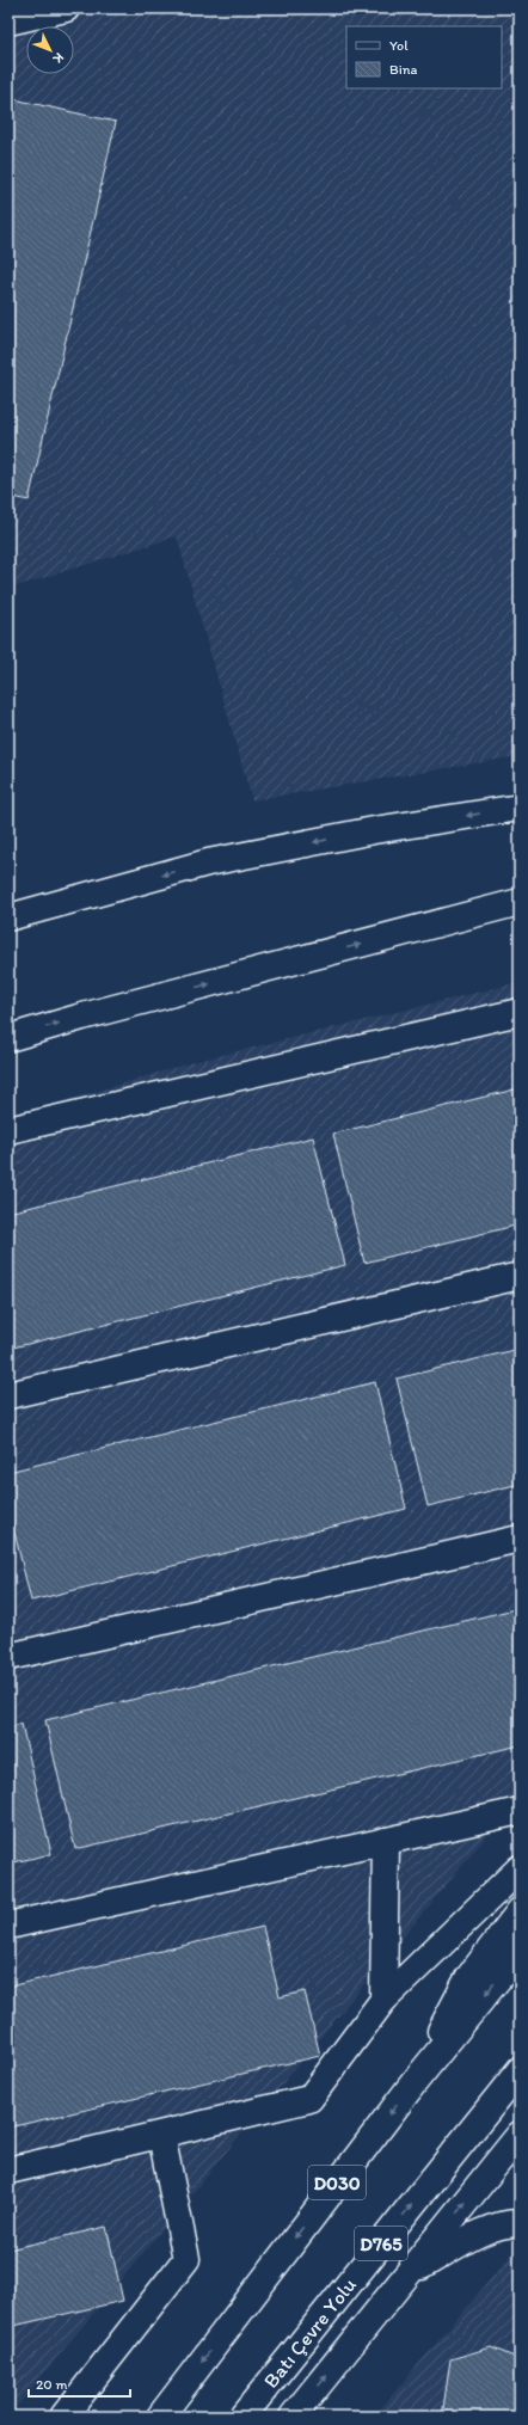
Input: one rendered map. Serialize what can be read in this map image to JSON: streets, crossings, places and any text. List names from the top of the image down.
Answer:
{
  "streets": {
    "main road": ["D030", "D765", "Batı Çevre Yolu"]
  },
  "legend": ["Yol", "Bina"],
  "scale_bar": "20 m",
  "north": "bottom right"
}
